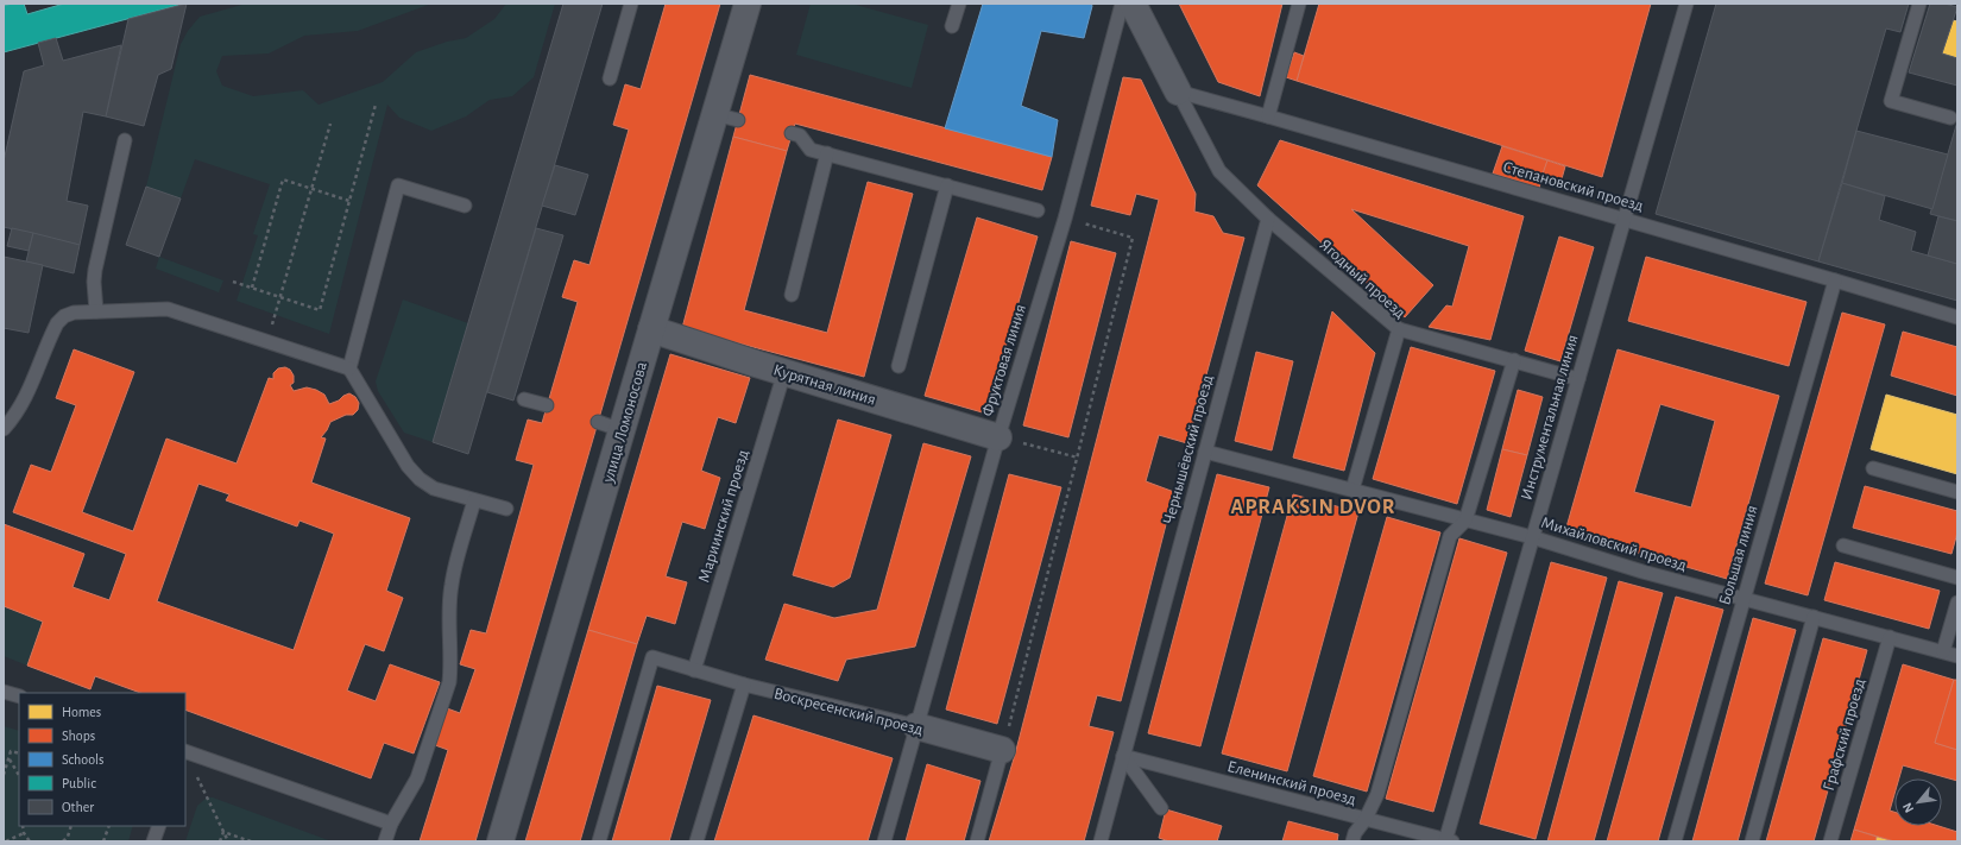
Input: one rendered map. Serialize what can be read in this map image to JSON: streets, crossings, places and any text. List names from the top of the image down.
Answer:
{
  "streets": {
    "street": ["Курятная линия", "улица Ломоносова", "Воскресенский проезд"],
    "lane": [
      "Степановский проезд",
      "Ягодный проезд",
      "Фруктовая линия",
      "Инструментальная линия",
      "Чернышёвский проезд",
      "Мариинский проезд",
      "Михайловский проезд",
      "Большая линия",
      "Графский проезд",
      "Еленинский проезд"
    ]
  },
  "crossings": [
    ["Степановский проезд", "Инструментальная линия"],
    ["Степановский проезд", "Большая линия"],
    ["Ягодный проезд", "Чернышёвский проезд"],
    ["Ягодный проезд", "Михайловский проезд"],
    ["Фруктовая линия", "Курятная линия"],
    ["Фруктовая линия", "Воскресенский проезд"],
    ["Курятная линия", "улица Ломоносова"],
    ["Курятная линия", "Мариинский проезд"],
    ["Инструментальная линия", "Михайловский проезд"],
    ["Инструментальная линия", "Еленинский проезд"],
    ["Чернышёвский проезд", "Михайловский проезд"],
    ["Чернышёвский проезд", "Еленинский проезд"],
    ["Мариинский проезд", "Воскресенский проезд"],
    ["Михайловский проезд", "Большая линия"],
    ["Михайловский проезд", "Графский проезд"]
  ],
  "districts": ["APRAKSIN DVOR"],
  "legend": [
    "Homes",
    "Shops",
    "Schools",
    "Public",
    "Other"
  ],
  "north": "bottom left"
}
